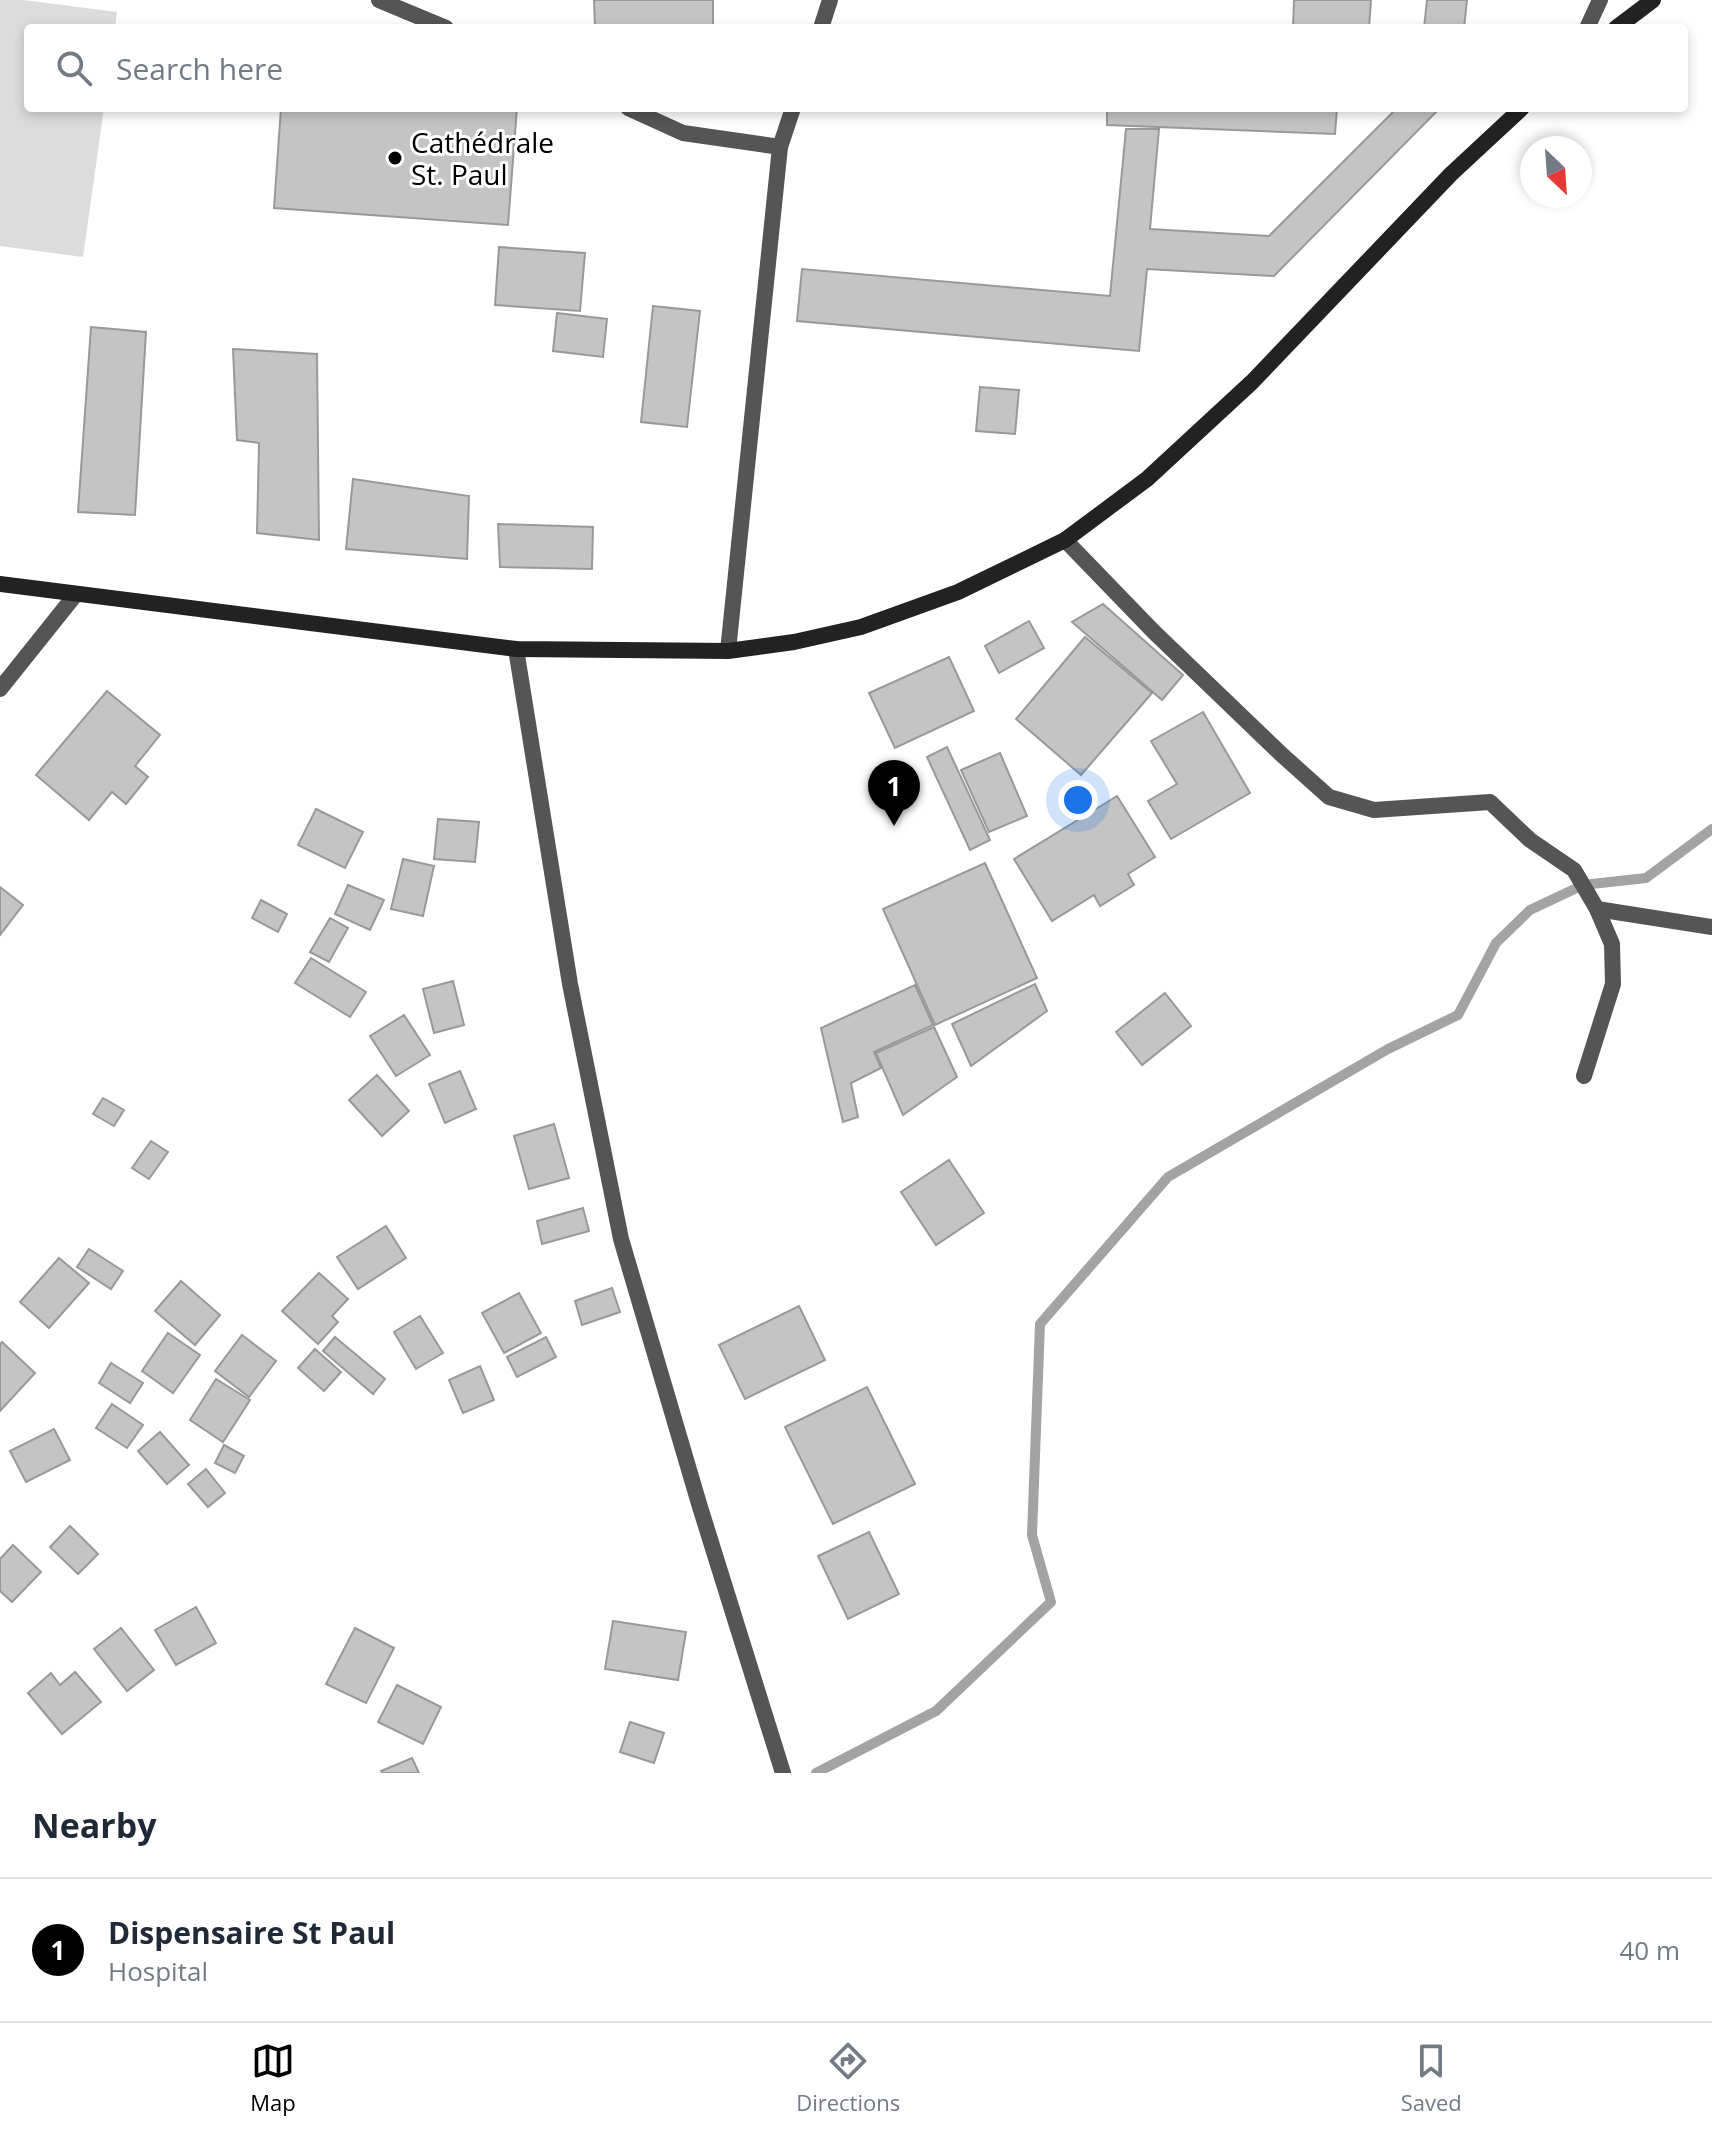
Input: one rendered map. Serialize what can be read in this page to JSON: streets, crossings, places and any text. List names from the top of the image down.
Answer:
{
  "places": ["Cathédrale St. Paul"],
  "north": "bottom right",
  "page": {
    "search": "Search here",
    "pins": "1",
    "heading": "Nearby",
    "list": [
      {
        "mark": "1",
        "name": "Dispensaire St Paul",
        "note": "Hospital",
        "value": "40 m"
      }
    ],
    "nav": ["Map", "Directions", "Saved"]
  }
}
